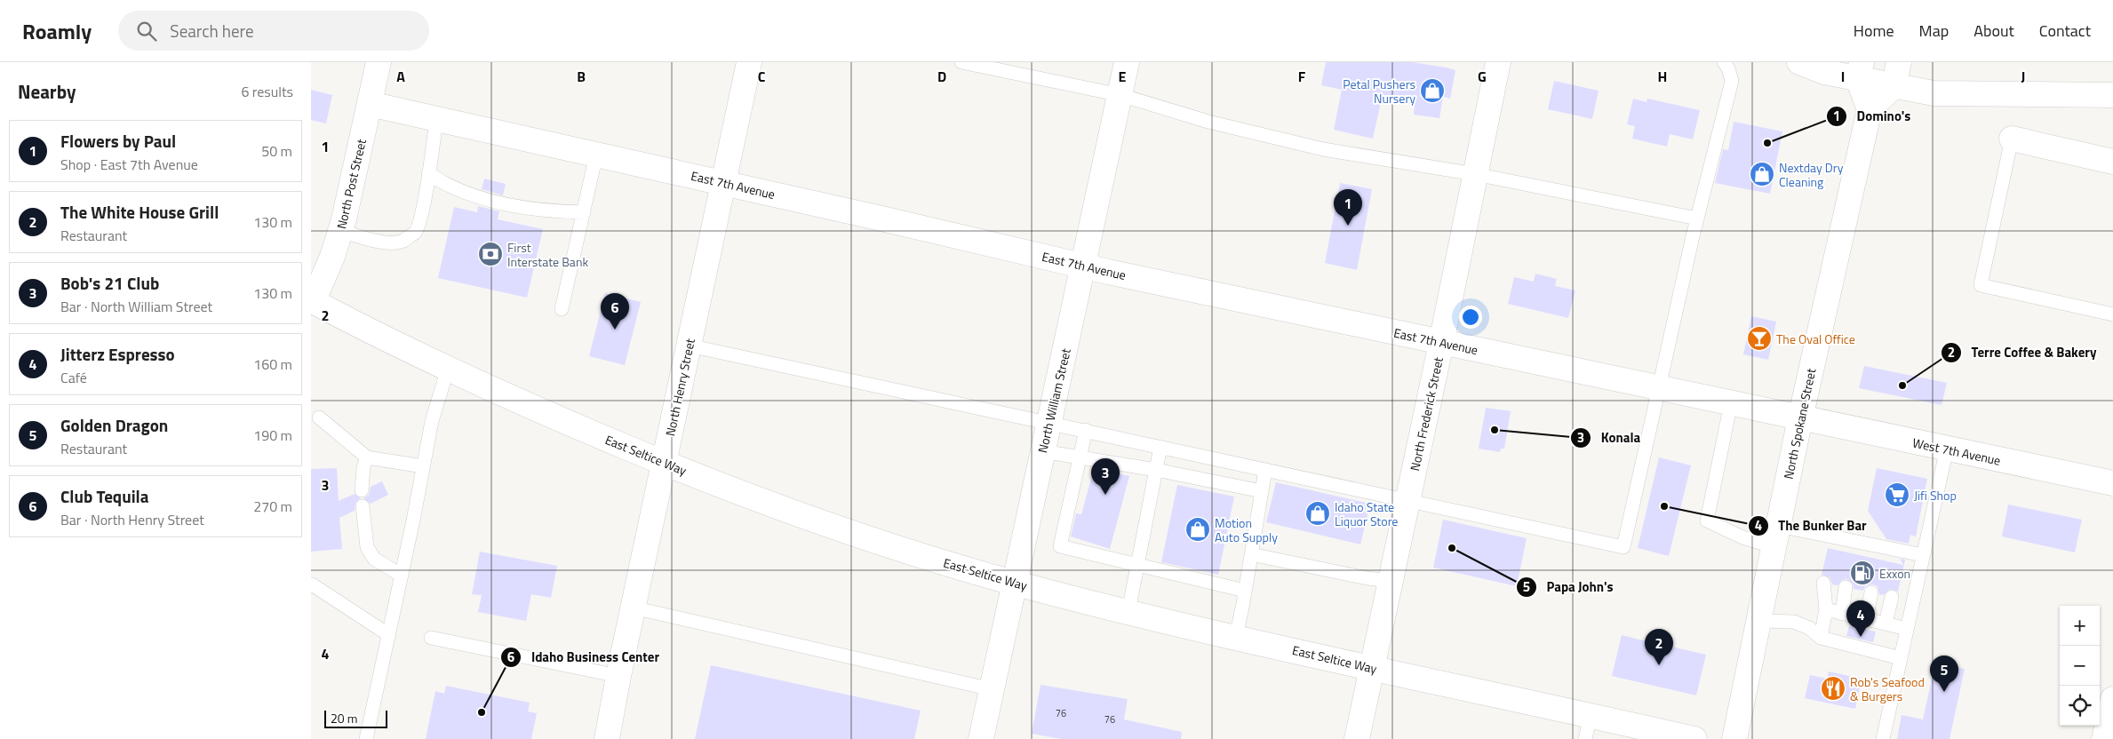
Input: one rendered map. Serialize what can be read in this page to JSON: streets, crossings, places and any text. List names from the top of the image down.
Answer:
{
  "streets": {
    "main road": [
      "North Post Street",
      "East 7th Avenue",
      "North Henry Street",
      "North William Street",
      "North Frederick Street",
      "North Spokane Street",
      "West 7th Avenue",
      "East Seltice Way"
    ]
  },
  "crossings": [
    ["North Post Street", "East 7th Avenue"],
    ["North Post Street", "East Seltice Way"],
    ["East 7th Avenue", "North Henry Street"],
    ["East 7th Avenue", "North William Street"],
    ["East 7th Avenue", "North Frederick Street"],
    ["East 7th Avenue", "North Spokane Street"],
    ["East 7th Avenue", "West 7th Avenue"],
    ["North Henry Street", "East Seltice Way"],
    ["North William Street", "East Seltice Way"],
    ["North Frederick Street", "East Seltice Way"],
    ["North Spokane Street", "West 7th Avenue"]
  ],
  "places": {
    "shop": [
      "Petal Pushers Nursery",
      "Nextday Dry Cleaning",
      "Idaho State Liquor Store",
      "Motion Auto Supply"
    ],
    "other": [
      "Domino's",
      "Terre Coffee & Bakery",
      "Konala",
      "The Bunker Bar",
      "Papa John's",
      "Idaho Business Center"
    ],
    "bank": ["First Interstate Bank"],
    "bar": ["The Oval Office"],
    "supermarket": ["Jifi Shop"],
    "fuel station": ["Exxon"],
    "restaurant": ["Rob's Seafood & Burgers"]
  },
  "house_numbers": ["76", "76"],
  "scale_bar": "20 m",
  "page": {
    "header": "Roamly",
    "search": "Search here",
    "nav": [
      "Home",
      "Map",
      "About",
      "Contact"
    ],
    "heading": ["Nearby", "6 results"],
    "list": [
      {
        "mark": "1",
        "name": "Flowers by Paul",
        "note": "Shop · East 7th Avenue",
        "value": "50 m"
      },
      {
        "mark": "2",
        "name": "The White House Grill",
        "note": "Restaurant",
        "value": "130 m"
      },
      {
        "mark": "3",
        "name": "Bob's 21 Club",
        "note": "Bar · North William Street",
        "value": "130 m"
      },
      {
        "mark": "4",
        "name": "Jitterz Espresso",
        "note": "Café",
        "value": "160 m"
      },
      {
        "mark": "5",
        "name": "Golden Dragon",
        "note": "Restaurant",
        "value": "190 m"
      },
      {
        "mark": "6",
        "name": "Club Tequila",
        "note": "Bar · North Henry Street",
        "value": "270 m"
      }
    ],
    "pins": [
      "1",
      "6",
      "3",
      "4",
      "2",
      "5"
    ],
    "map_buttons": ["+", "−"],
    "scale": "20 m"
  },
  "grid": {
    "columns": [
      "A",
      "B",
      "C",
      "D",
      "E",
      "F",
      "G",
      "H",
      "I",
      "J"
    ],
    "rows": [
      "1",
      "2",
      "3",
      "4"
    ]
  }
}
